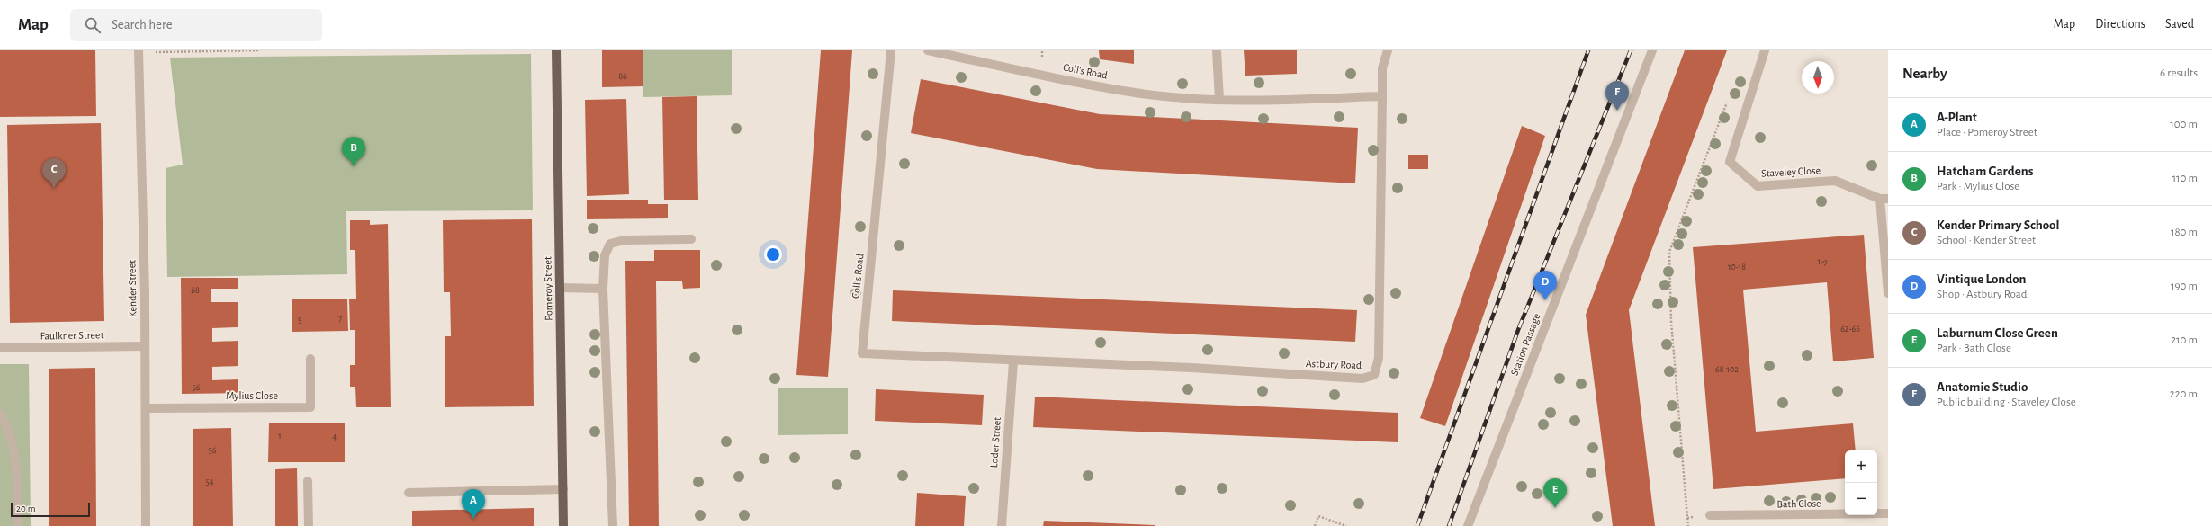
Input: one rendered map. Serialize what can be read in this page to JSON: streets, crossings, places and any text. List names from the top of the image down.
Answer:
{
  "streets": {
    "main road": ["Pomeroy Street"],
    "street": [
      "Coll's Road",
      "Staveley Close",
      "Kender Street",
      "Faulkner Street",
      "Station Passage",
      "Astbury Road",
      "Mylius Close",
      "Loder Street",
      "Bath Close"
    ]
  },
  "crossings": [
    ["Coll's Road", "Astbury Road"],
    ["Coll's Road", "Loder Street"],
    ["Kender Street", "Faulkner Street"],
    ["Kender Street", "Mylius Close"],
    ["Astbury Road", "Loder Street"]
  ],
  "house_numbers": [
    "86",
    "1-9",
    "10-18",
    "68",
    "7",
    "5",
    "62-66",
    "68-102",
    "56",
    "1",
    "4",
    "56",
    "54"
  ],
  "scale_bar": "20 m",
  "north": "bottom",
  "page": {
    "header": "Map",
    "search": "Search here",
    "nav": ["Map", "Directions", "Saved"],
    "heading": ["Nearby", "6 results"],
    "pins": [
      "F",
      "B",
      "C",
      "D",
      "E",
      "A"
    ],
    "list": [
      {
        "mark": "A",
        "name": "A-Plant",
        "note": "Place · Pomeroy Street",
        "value": "100 m"
      },
      {
        "mark": "B",
        "name": "Hatcham Gardens",
        "note": "Park · Mylius Close",
        "value": "110 m"
      },
      {
        "mark": "C",
        "name": "Kender Primary School",
        "note": "School · Kender Street",
        "value": "180 m"
      },
      {
        "mark": "D",
        "name": "Vintique London",
        "note": "Shop · Astbury Road",
        "value": "190 m"
      },
      {
        "mark": "E",
        "name": "Laburnum Close Green",
        "note": "Park · Bath Close",
        "value": "210 m"
      },
      {
        "mark": "F",
        "name": "Anatomie Studio",
        "note": "Public building · Staveley Close",
        "value": "220 m"
      }
    ],
    "map_buttons": ["+", "−"],
    "scale": "20 m"
  }
}
